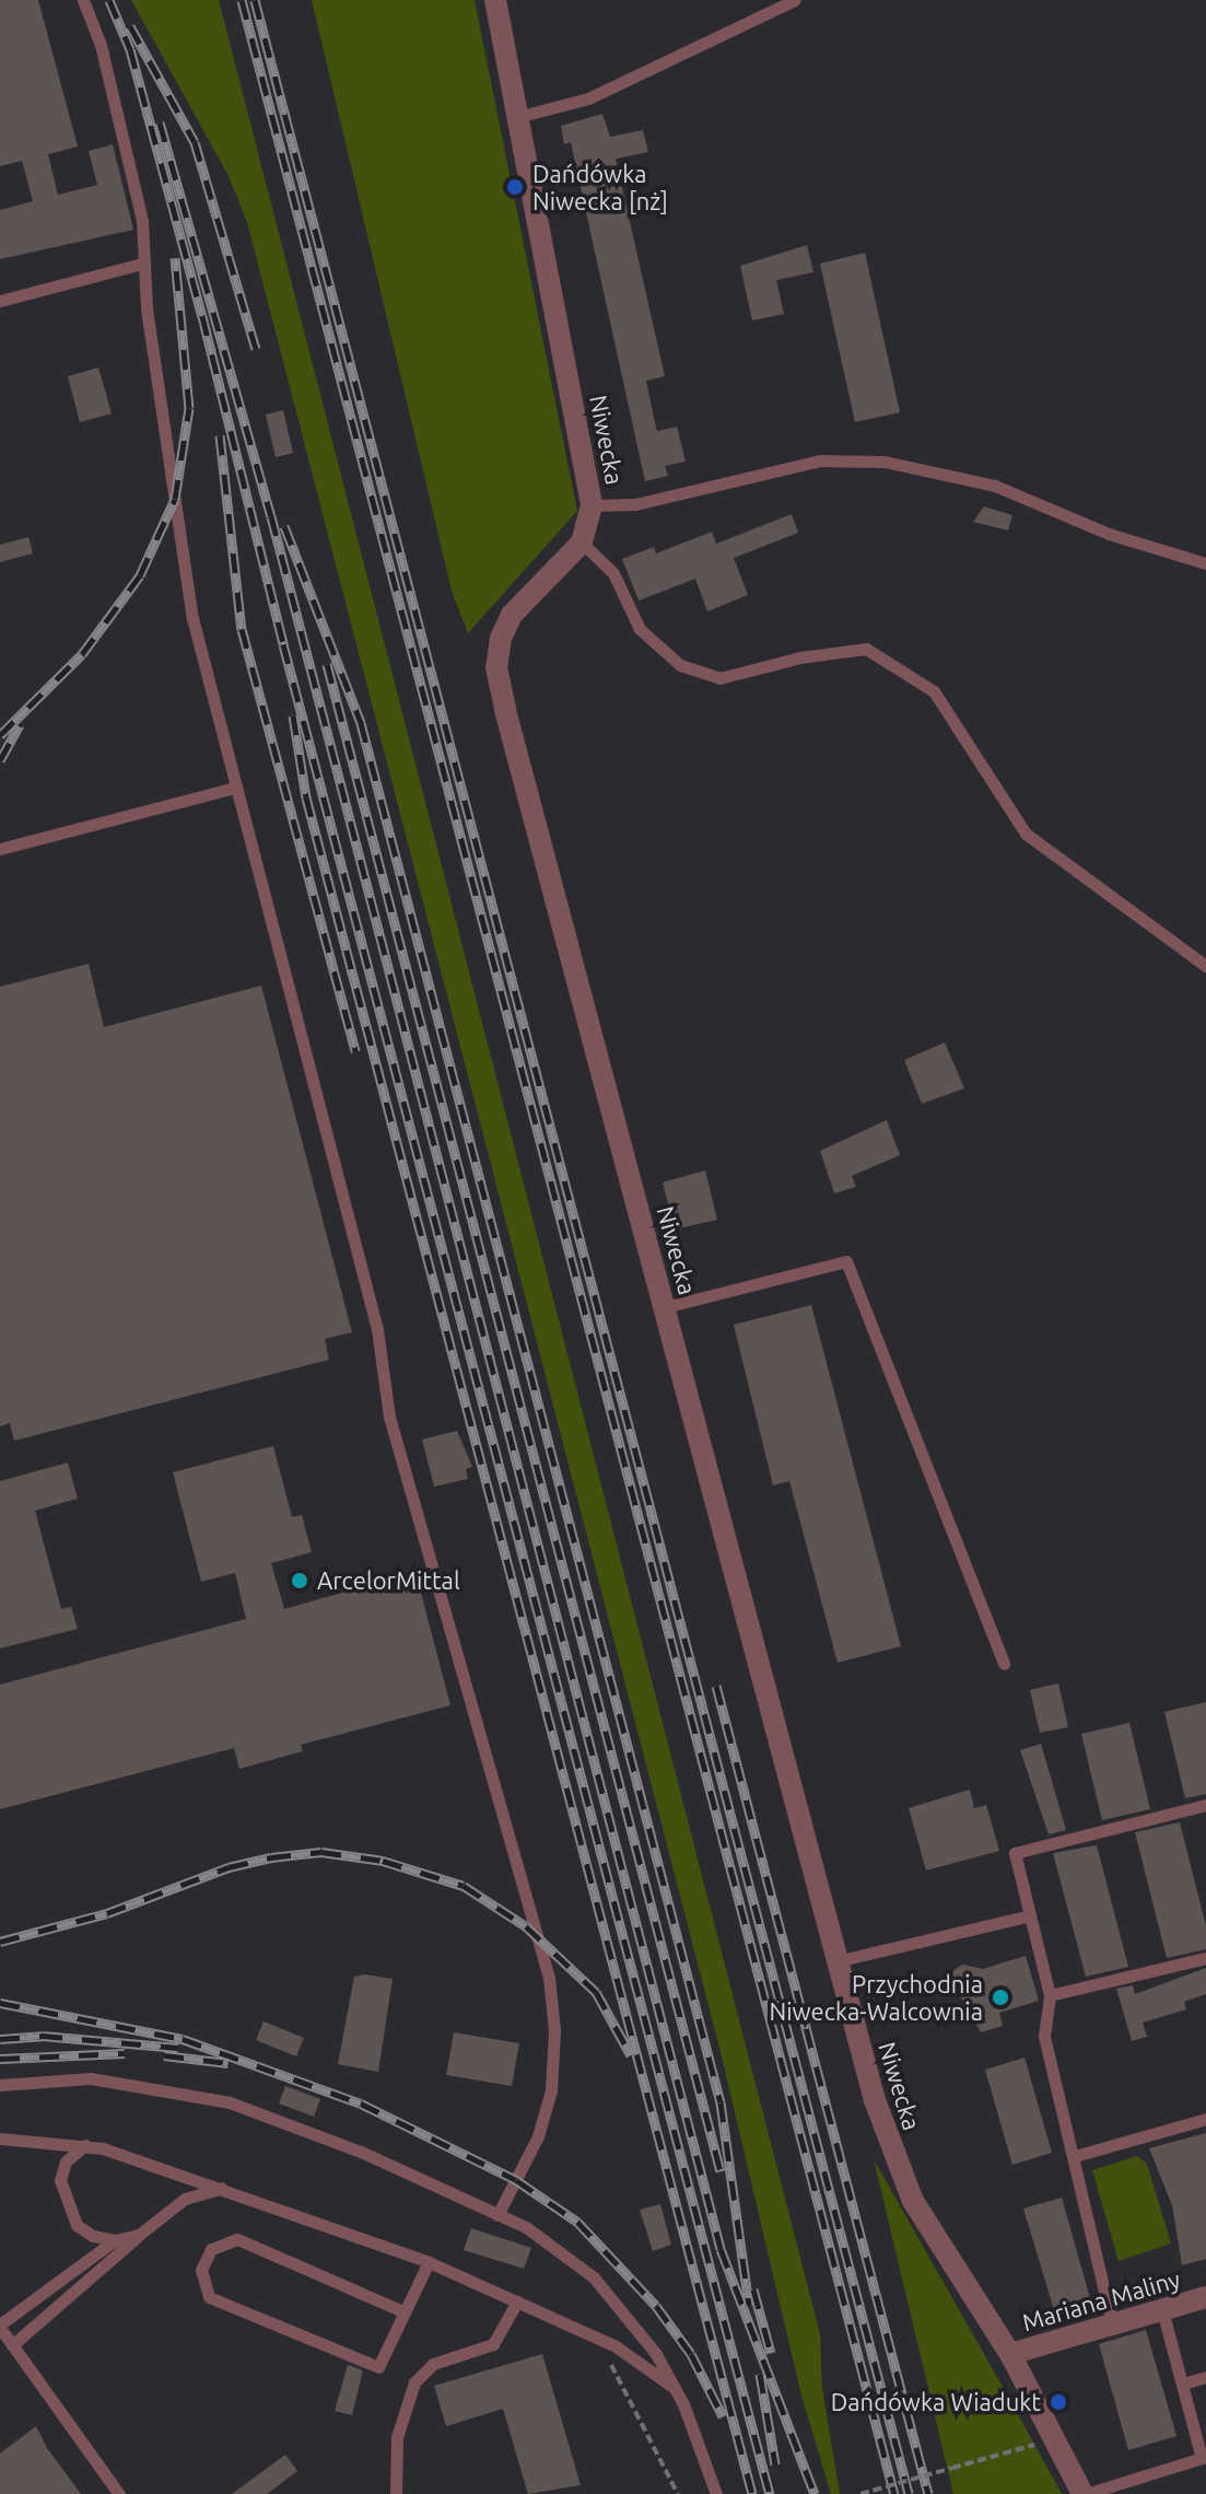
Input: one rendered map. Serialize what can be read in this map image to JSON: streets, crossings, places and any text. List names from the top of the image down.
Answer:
{
  "streets": {
    "street": ["Niwecka", "Mariana Maliny"]
  },
  "crossings": [
    ["Niwecka", "Mariana Maliny"]
  ],
  "places": [
    "Dańdówka Niwecka [nż]",
    "ArcelorMittal",
    "Przychodnia Niwecka-Walcownia",
    "Dańdówka Wiadukt"
  ]
}
